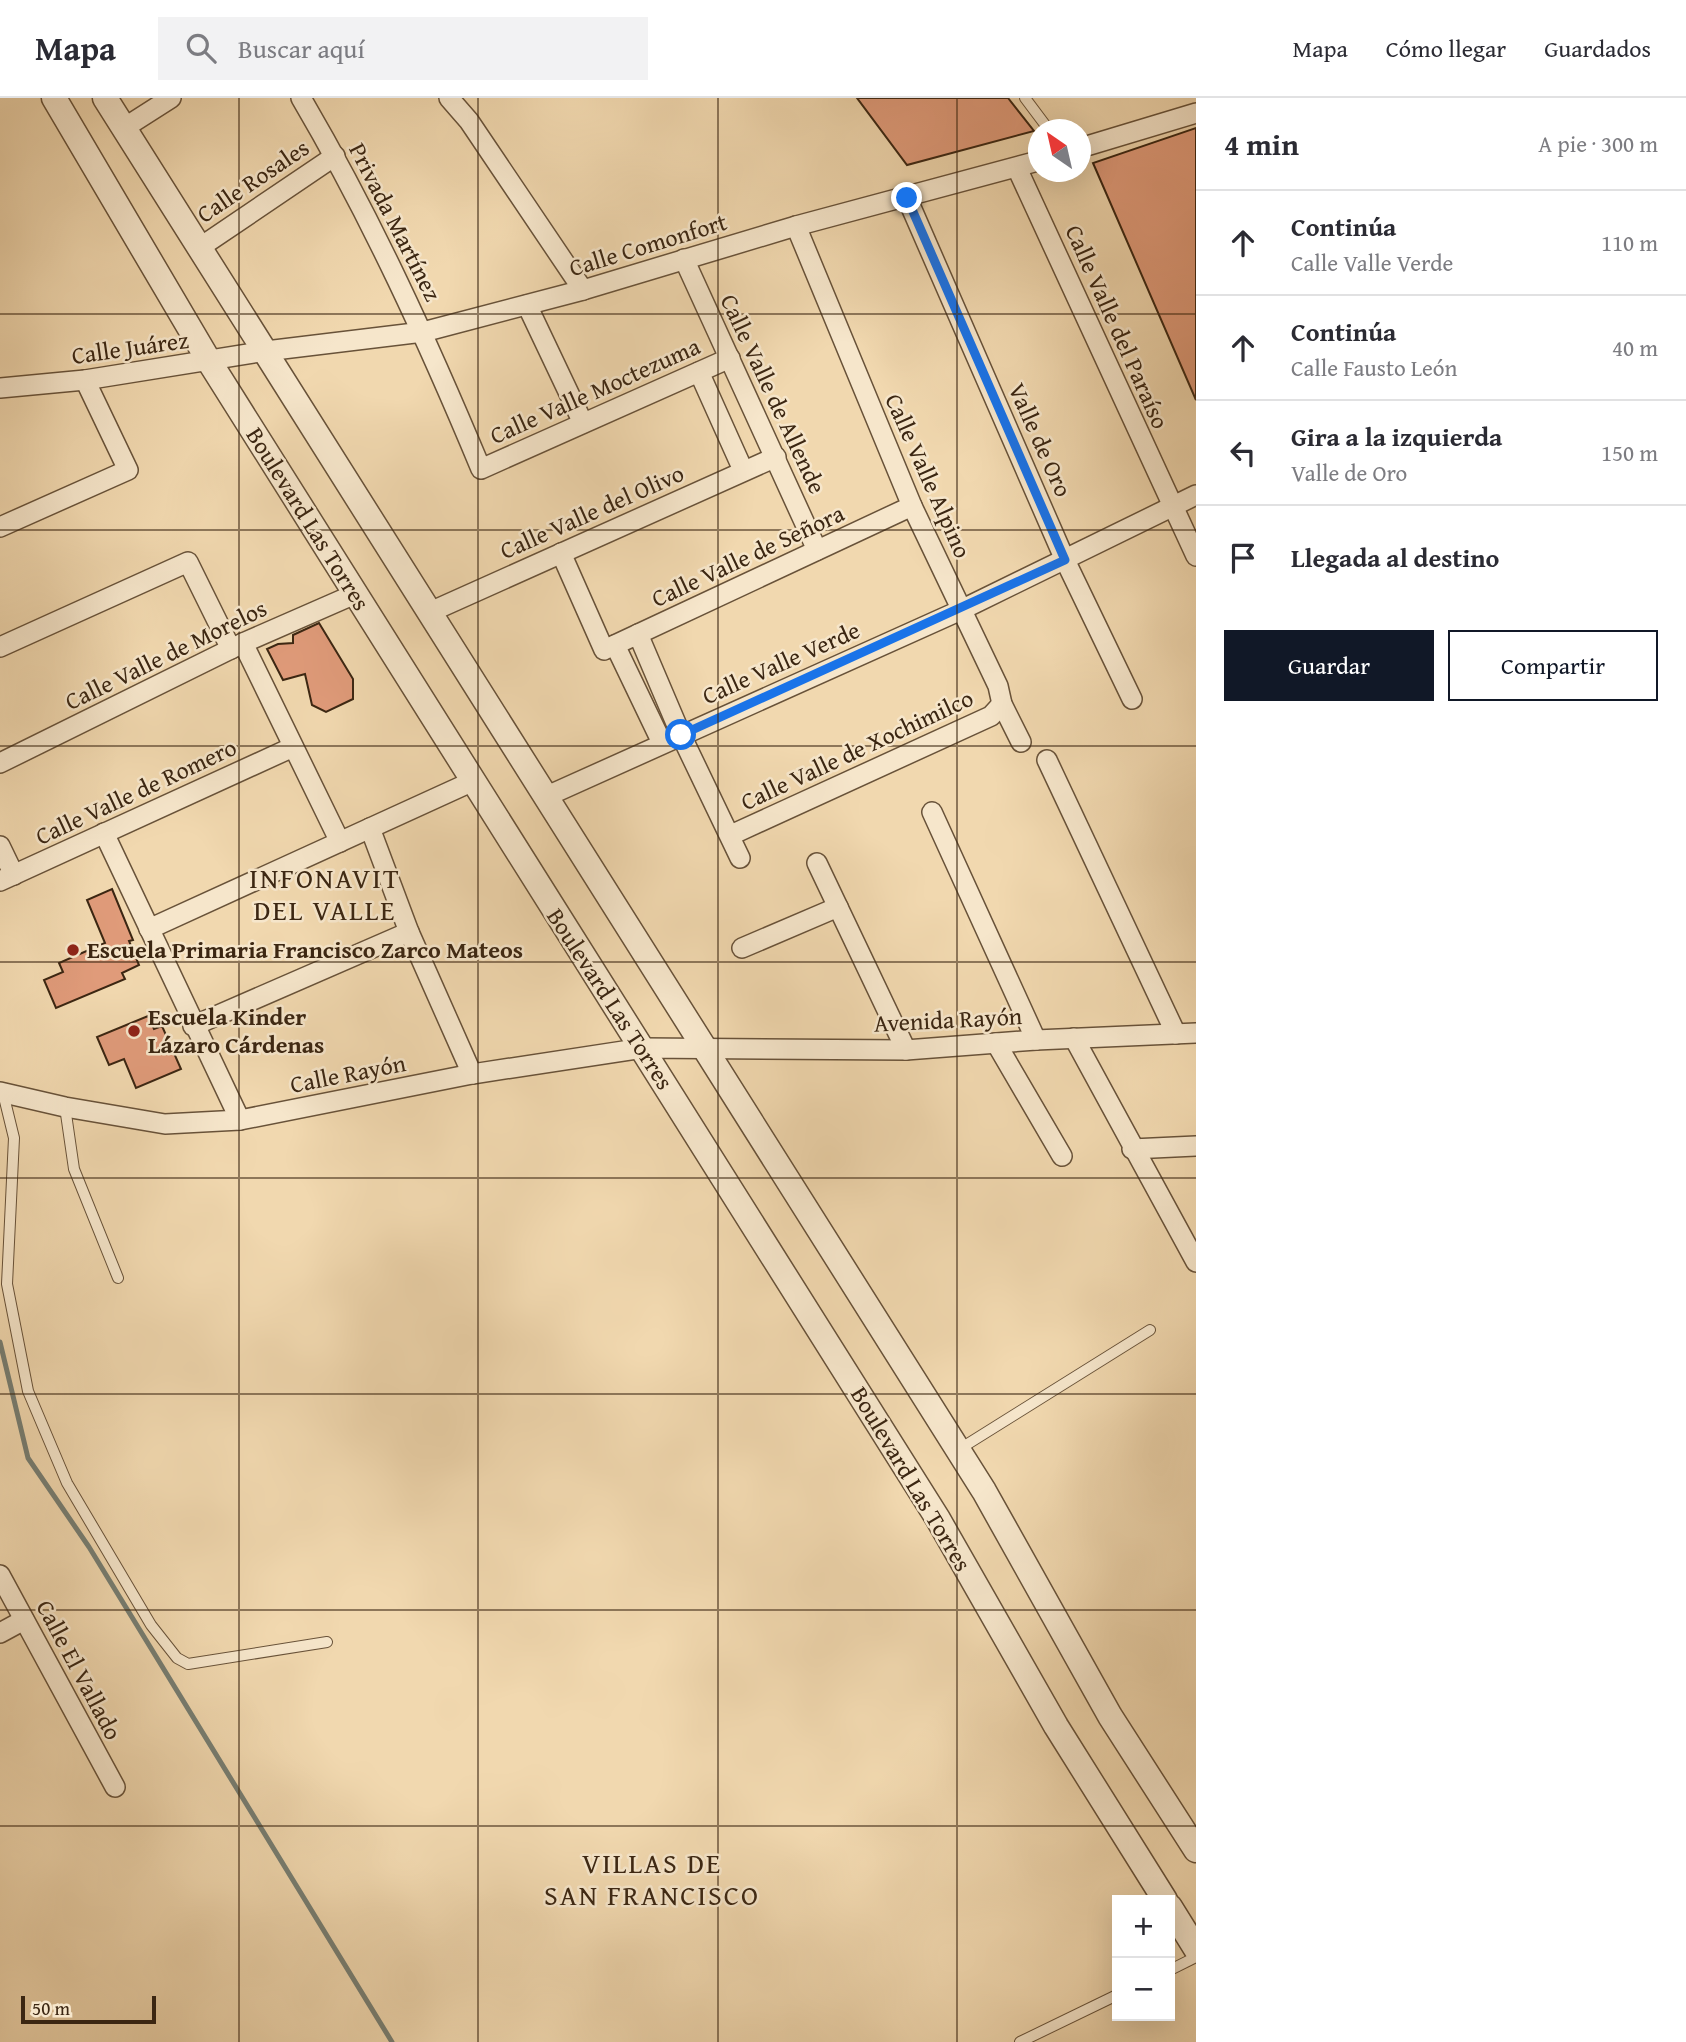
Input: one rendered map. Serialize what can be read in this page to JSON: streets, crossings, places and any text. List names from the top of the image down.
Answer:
{
  "streets": {
    "street": [
      "Calle Rosales",
      "Privada Martínez",
      "Calle Comonfort",
      "Calle Valle del Paraíso",
      "Calle Juárez",
      "Calle Valle Moctezuma",
      "Calle Valle de Allende",
      "Valle de Oro",
      "Calle Valle Alpino",
      "Calle Valle del Olivo",
      "Boulevard Las Torres",
      "Calle Valle de Señora",
      "Calle Valle de Morelos",
      "Calle Valle Verde",
      "Calle Valle de Xochimilco",
      "Calle Valle de Romero",
      "Avenida Rayón",
      "Calle Rayón",
      "Calle El Vallado"
    ]
  },
  "crossings": [
    ["Calle Rosales", "Privada Martínez"],
    ["Privada Martínez", "Calle Comonfort"],
    ["Privada Martínez", "Calle Valle Moctezuma"],
    ["Calle Comonfort", "Calle Valle del Paraíso"],
    ["Calle Comonfort", "Calle Juárez"],
    ["Calle Comonfort", "Calle Valle de Allende"],
    ["Calle Comonfort", "Valle de Oro"],
    ["Calle Comonfort", "Calle Valle Alpino"],
    ["Calle Valle del Paraíso", "Calle Valle Verde"],
    ["Calle Juárez", "Boulevard Las Torres"],
    ["Calle Valle Moctezuma", "Calle Valle de Allende"],
    ["Calle Valle de Allende", "Calle Valle del Olivo"],
    ["Calle Valle de Allende", "Calle Valle de Señora"],
    ["Valle de Oro", "Calle Valle Verde"],
    ["Calle Valle Alpino", "Calle Valle de Señora"],
    ["Calle Valle Alpino", "Calle Valle Verde"],
    ["Calle Valle Alpino", "Calle Valle de Xochimilco"],
    ["Boulevard Las Torres", "Calle Valle de Morelos"],
    ["Boulevard Las Torres", "Calle Rayón"],
    ["Avenida Rayón", "Calle Rayón"]
  ],
  "districts": ["INFONAVIT DEL VALLE", "VILLAS DE SAN FRANCISCO"],
  "places": ["Escuela Primaria Francisco Zarco Mateos", "Escuela Kinder Lázaro Cárdenas"],
  "scale_bar": "50 m",
  "north": "top left",
  "page": {
    "header": "Mapa",
    "search": "Buscar aquí",
    "nav": ["Mapa", "Cómo llegar", "Guardados"],
    "heading": ["4 min", "A pie · 300 m"],
    "list": [
      ["Continúa", "Calle Valle Verde", "110 m"],
      ["Continúa", "Calle Fausto León", "40 m"],
      ["Gira a la izquierda", "Valle de Oro", "150 m"],
      "Llegada al destino"
    ],
    "buttons": ["Guardar", "Compartir"],
    "map_buttons": ["+", "−"],
    "scale": "50 m"
  }
}
